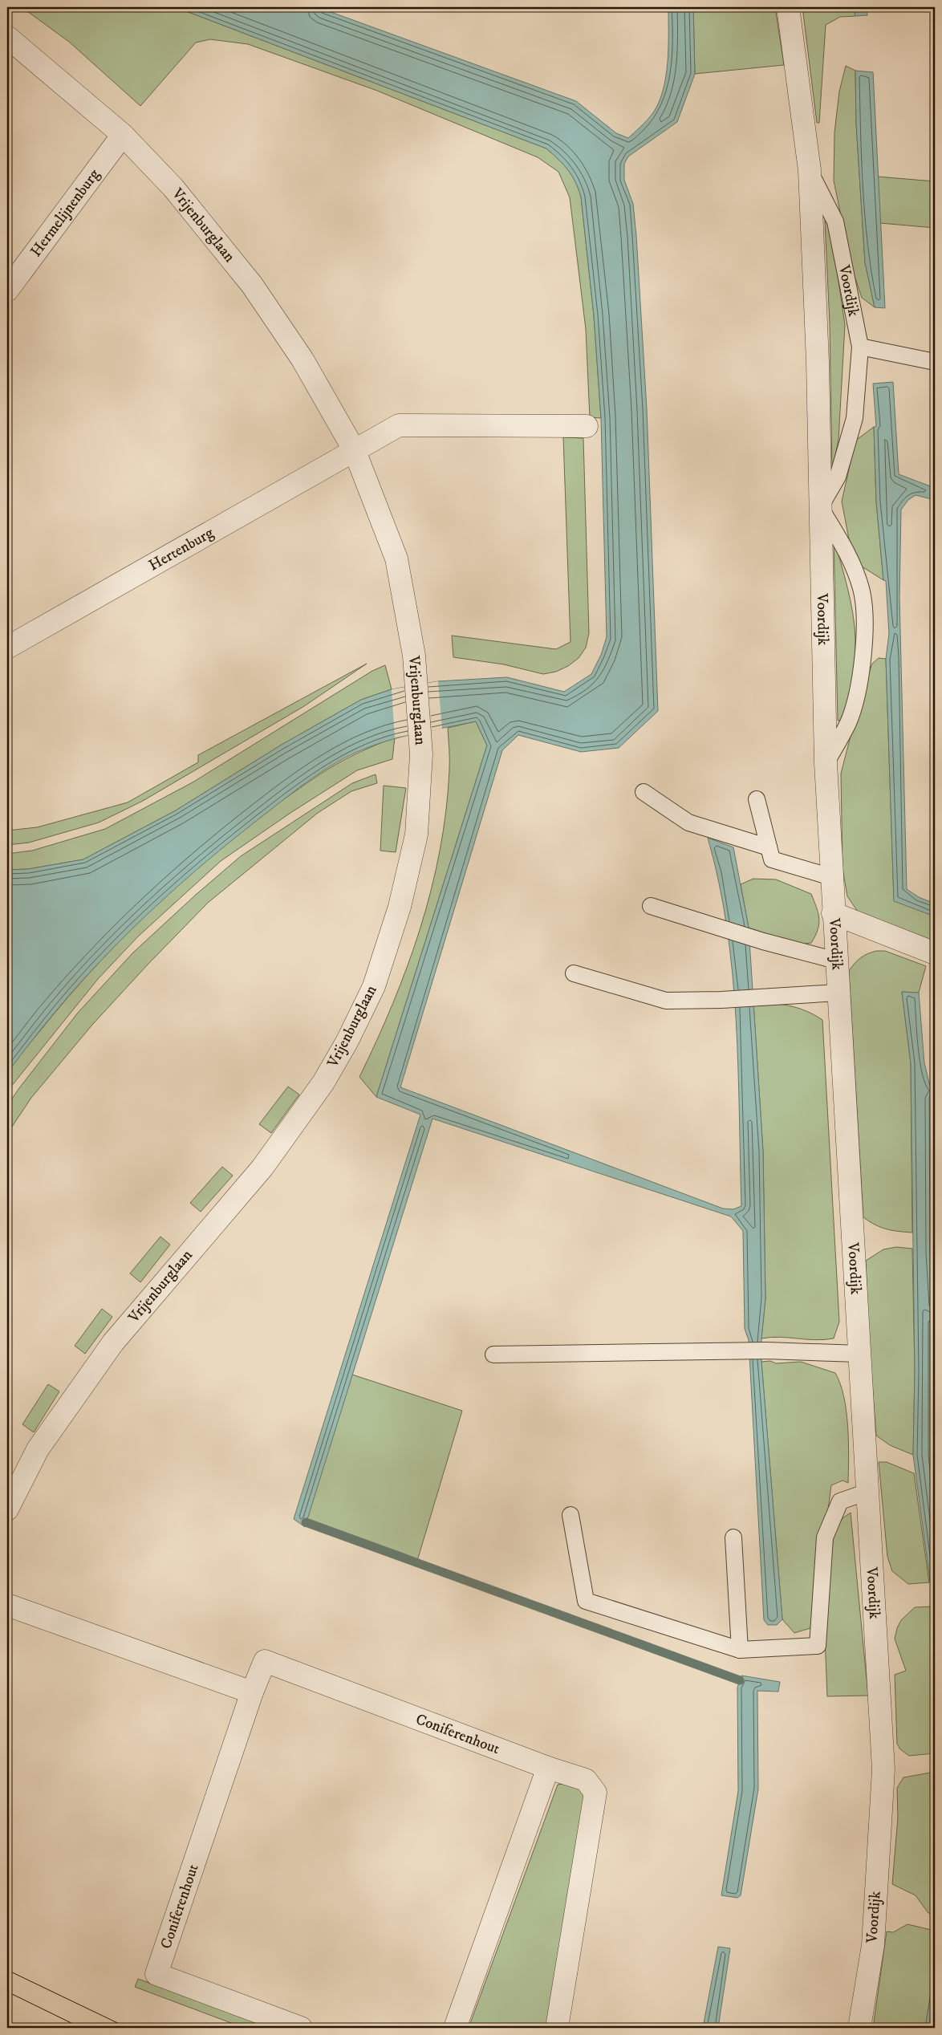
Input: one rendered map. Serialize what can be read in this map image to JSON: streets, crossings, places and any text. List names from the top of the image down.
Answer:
{
  "streets": {
    "street": [
      "Hermelijnenburg",
      "Vrijenburglaan",
      "Voordijk",
      "Hertenburg",
      "Coniferenhout"
    ]
  },
  "crossings": [
    ["Hermelijnenburg", "Vrijenburglaan"],
    ["Vrijenburglaan", "Hertenburg"]
  ]
}
